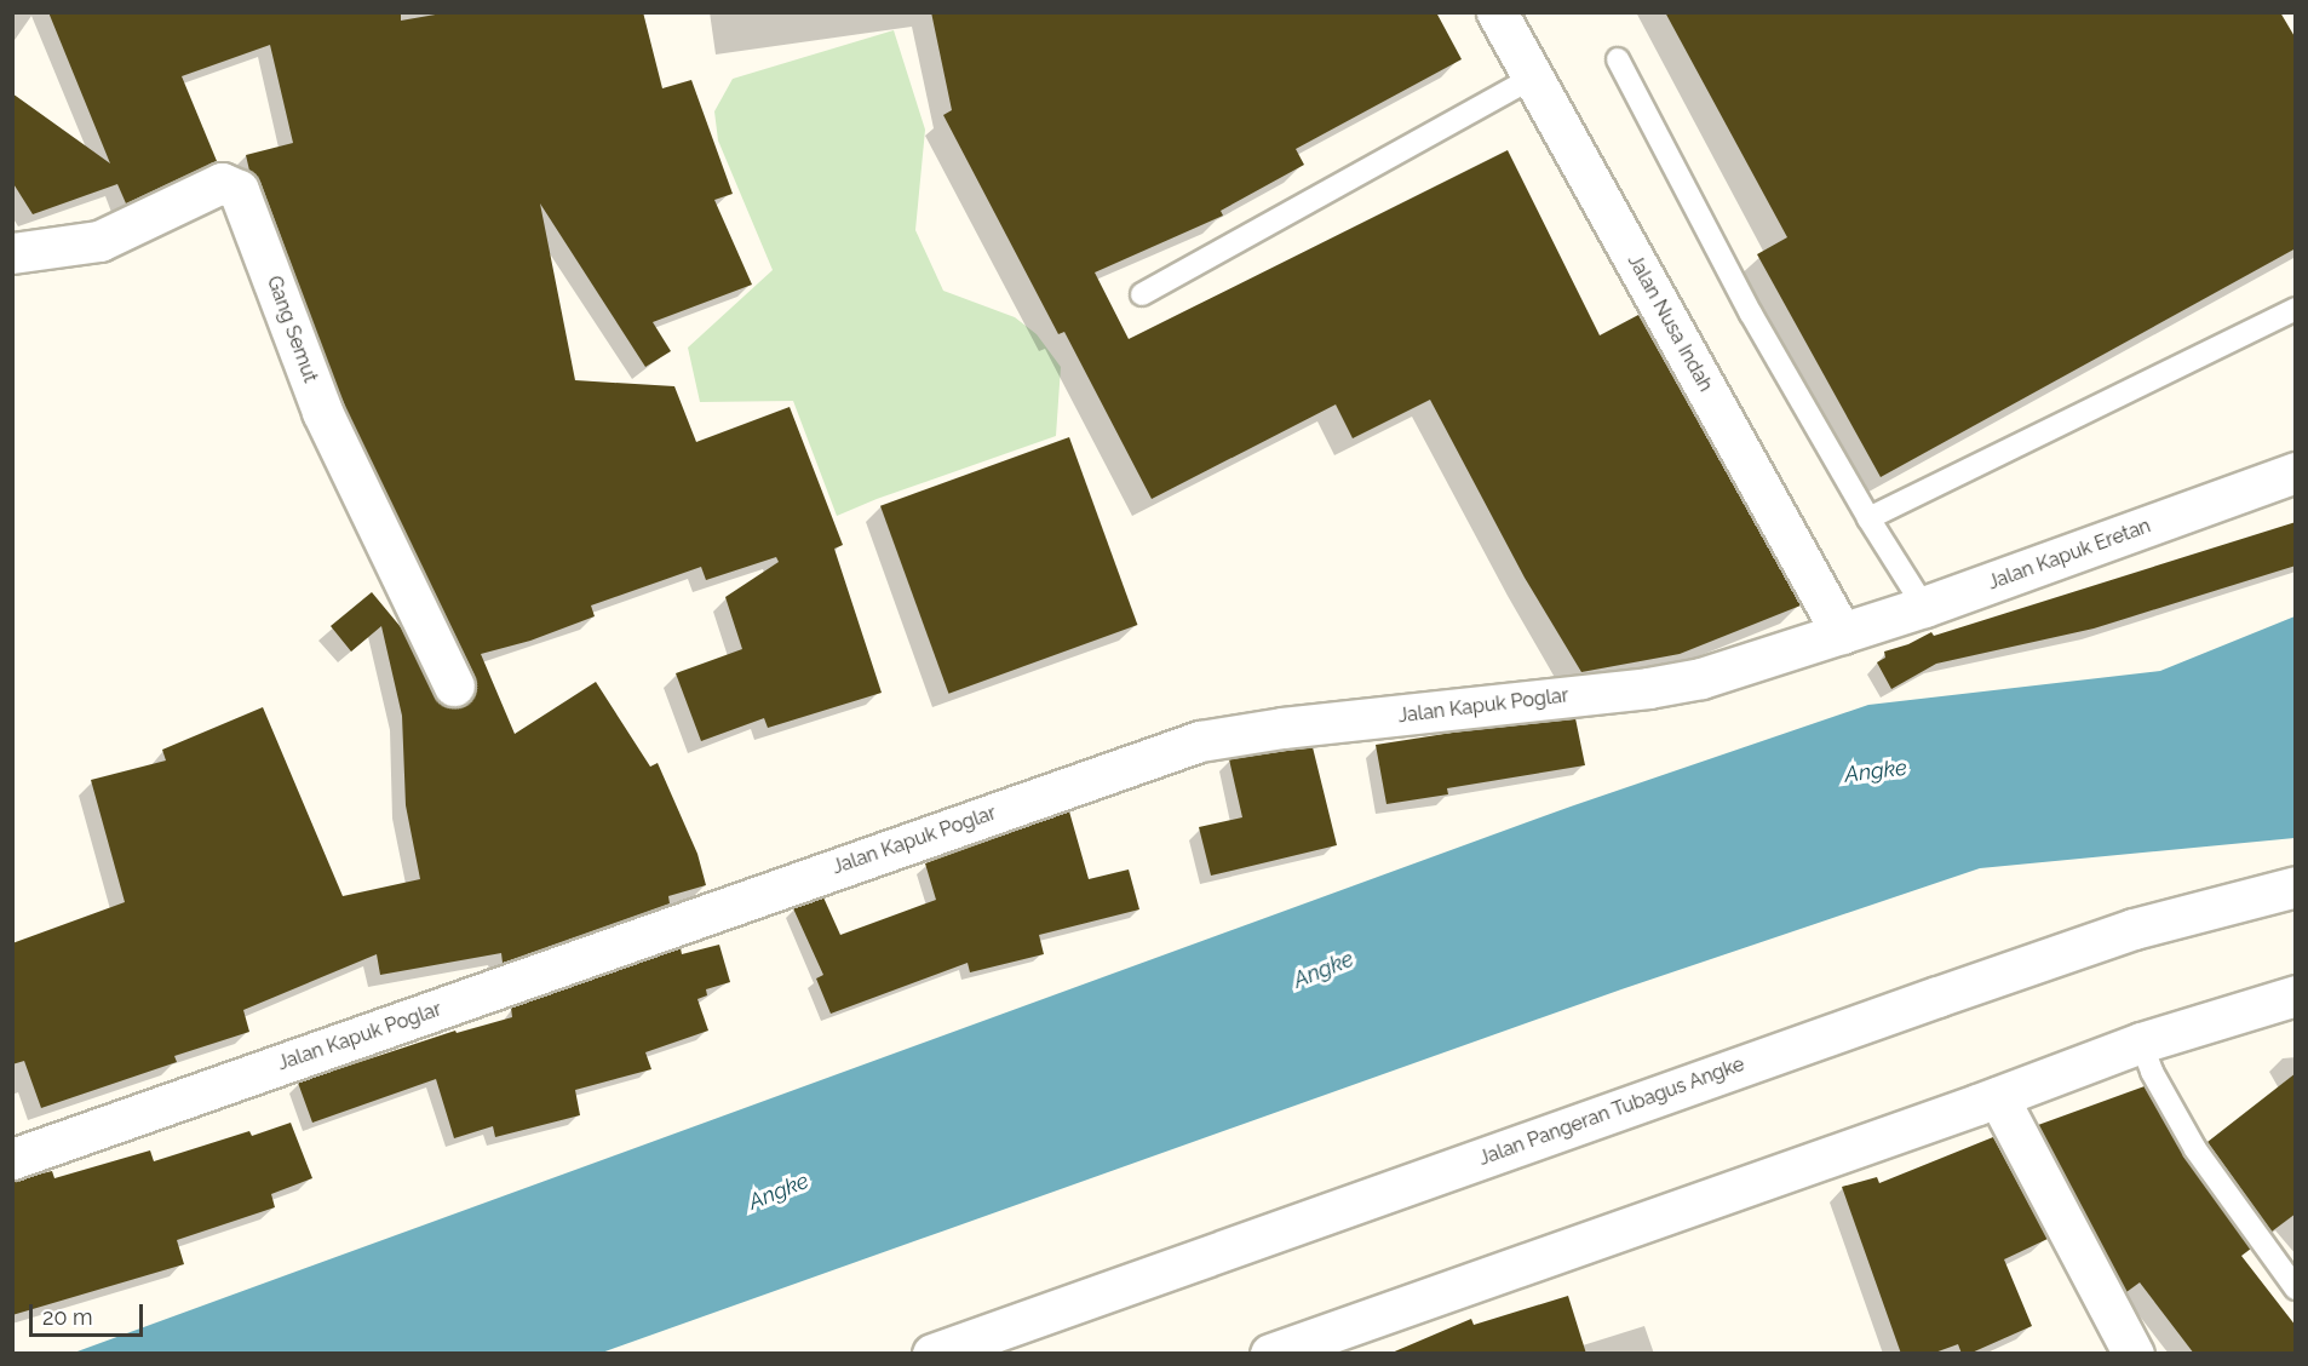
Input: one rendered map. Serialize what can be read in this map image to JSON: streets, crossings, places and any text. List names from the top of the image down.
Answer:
{
  "streets": {
    "street": [
      "Jalan Nusa Indah",
      "Gang Semut",
      "Jalan Kapuk Eretan",
      "Jalan Kapuk Poglar",
      "Jalan Pangeran Tubagus Angke"
    ]
  },
  "crossings": [
    ["Jalan Nusa Indah", "Jalan Kapuk Eretan"],
    ["Jalan Nusa Indah", "Jalan Kapuk Poglar"],
    ["Jalan Kapuk Eretan", "Jalan Kapuk Poglar"]
  ],
  "water": ["Angke"],
  "scale_bar": "20 m"
}
